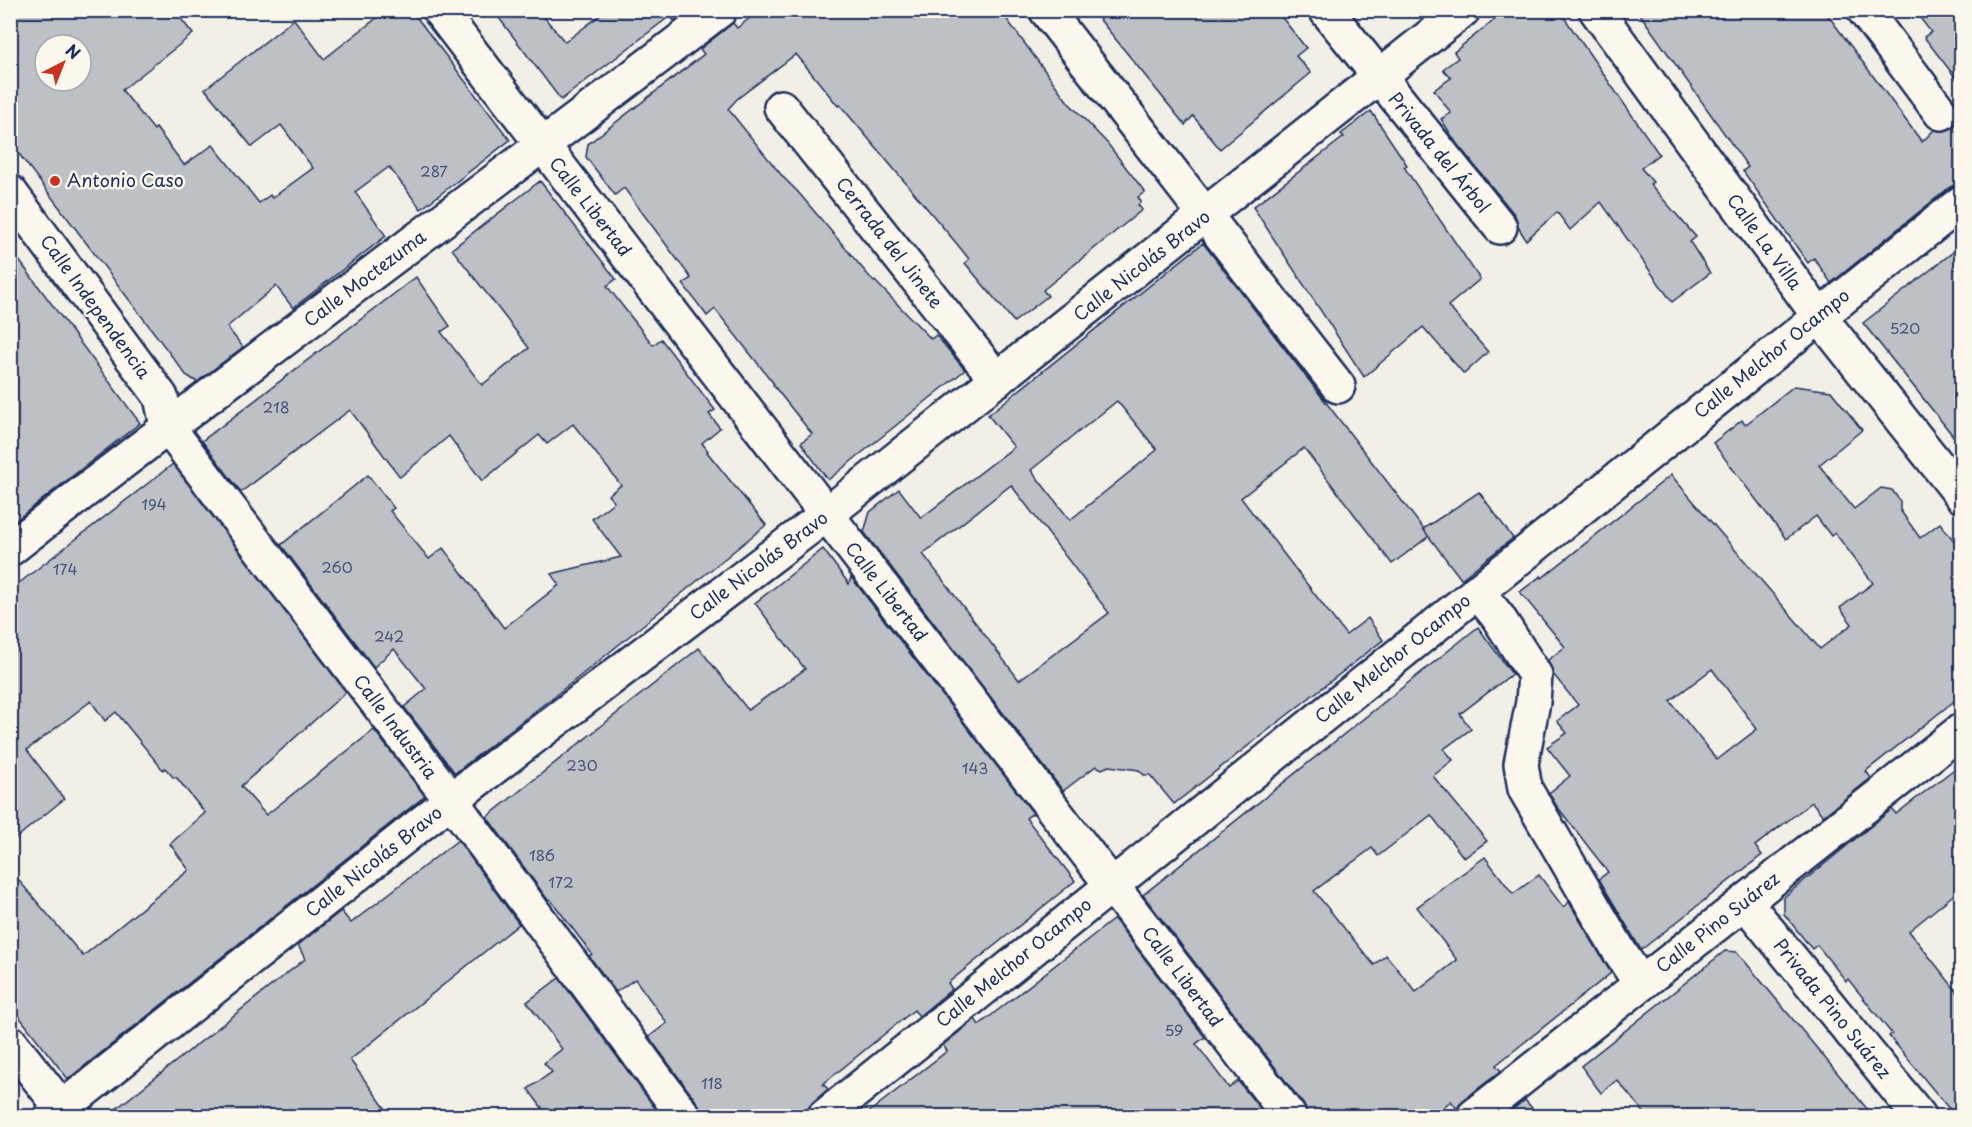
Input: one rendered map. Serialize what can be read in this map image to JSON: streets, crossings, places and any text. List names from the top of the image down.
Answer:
{
  "streets": {
    "street": [
      "Privada del Árbol",
      "Calle Libertad",
      "Calle La Villa",
      "Cerrada del Jinete",
      "Calle Nicolás Bravo",
      "Calle Moctezuma",
      "Calle Independencia",
      "Calle Melchor Ocampo",
      "Calle Industria",
      "Calle Pino Suárez",
      "Privada Pino Suárez"
    ]
  },
  "crossings": [
    ["Privada del Árbol", "Calle Nicolás Bravo"],
    ["Calle Libertad", "Calle Nicolás Bravo"],
    ["Calle Libertad", "Calle Moctezuma"],
    ["Calle Libertad", "Calle Melchor Ocampo"],
    ["Calle La Villa", "Calle Melchor Ocampo"],
    ["Cerrada del Jinete", "Calle Nicolás Bravo"],
    ["Calle Nicolás Bravo", "Calle Industria"],
    ["Calle Moctezuma", "Calle Independencia"],
    ["Calle Moctezuma", "Calle Industria"],
    ["Calle Independencia", "Calle Industria"],
    ["Calle Pino Suárez", "Privada Pino Suárez"]
  ],
  "places": ["Antonio Caso"],
  "house_numbers": [
    "287",
    "520",
    "218",
    "194",
    "260",
    "174",
    "242",
    "230",
    "143",
    "186",
    "172",
    "59",
    "118"
  ],
  "north": "top right"
}
